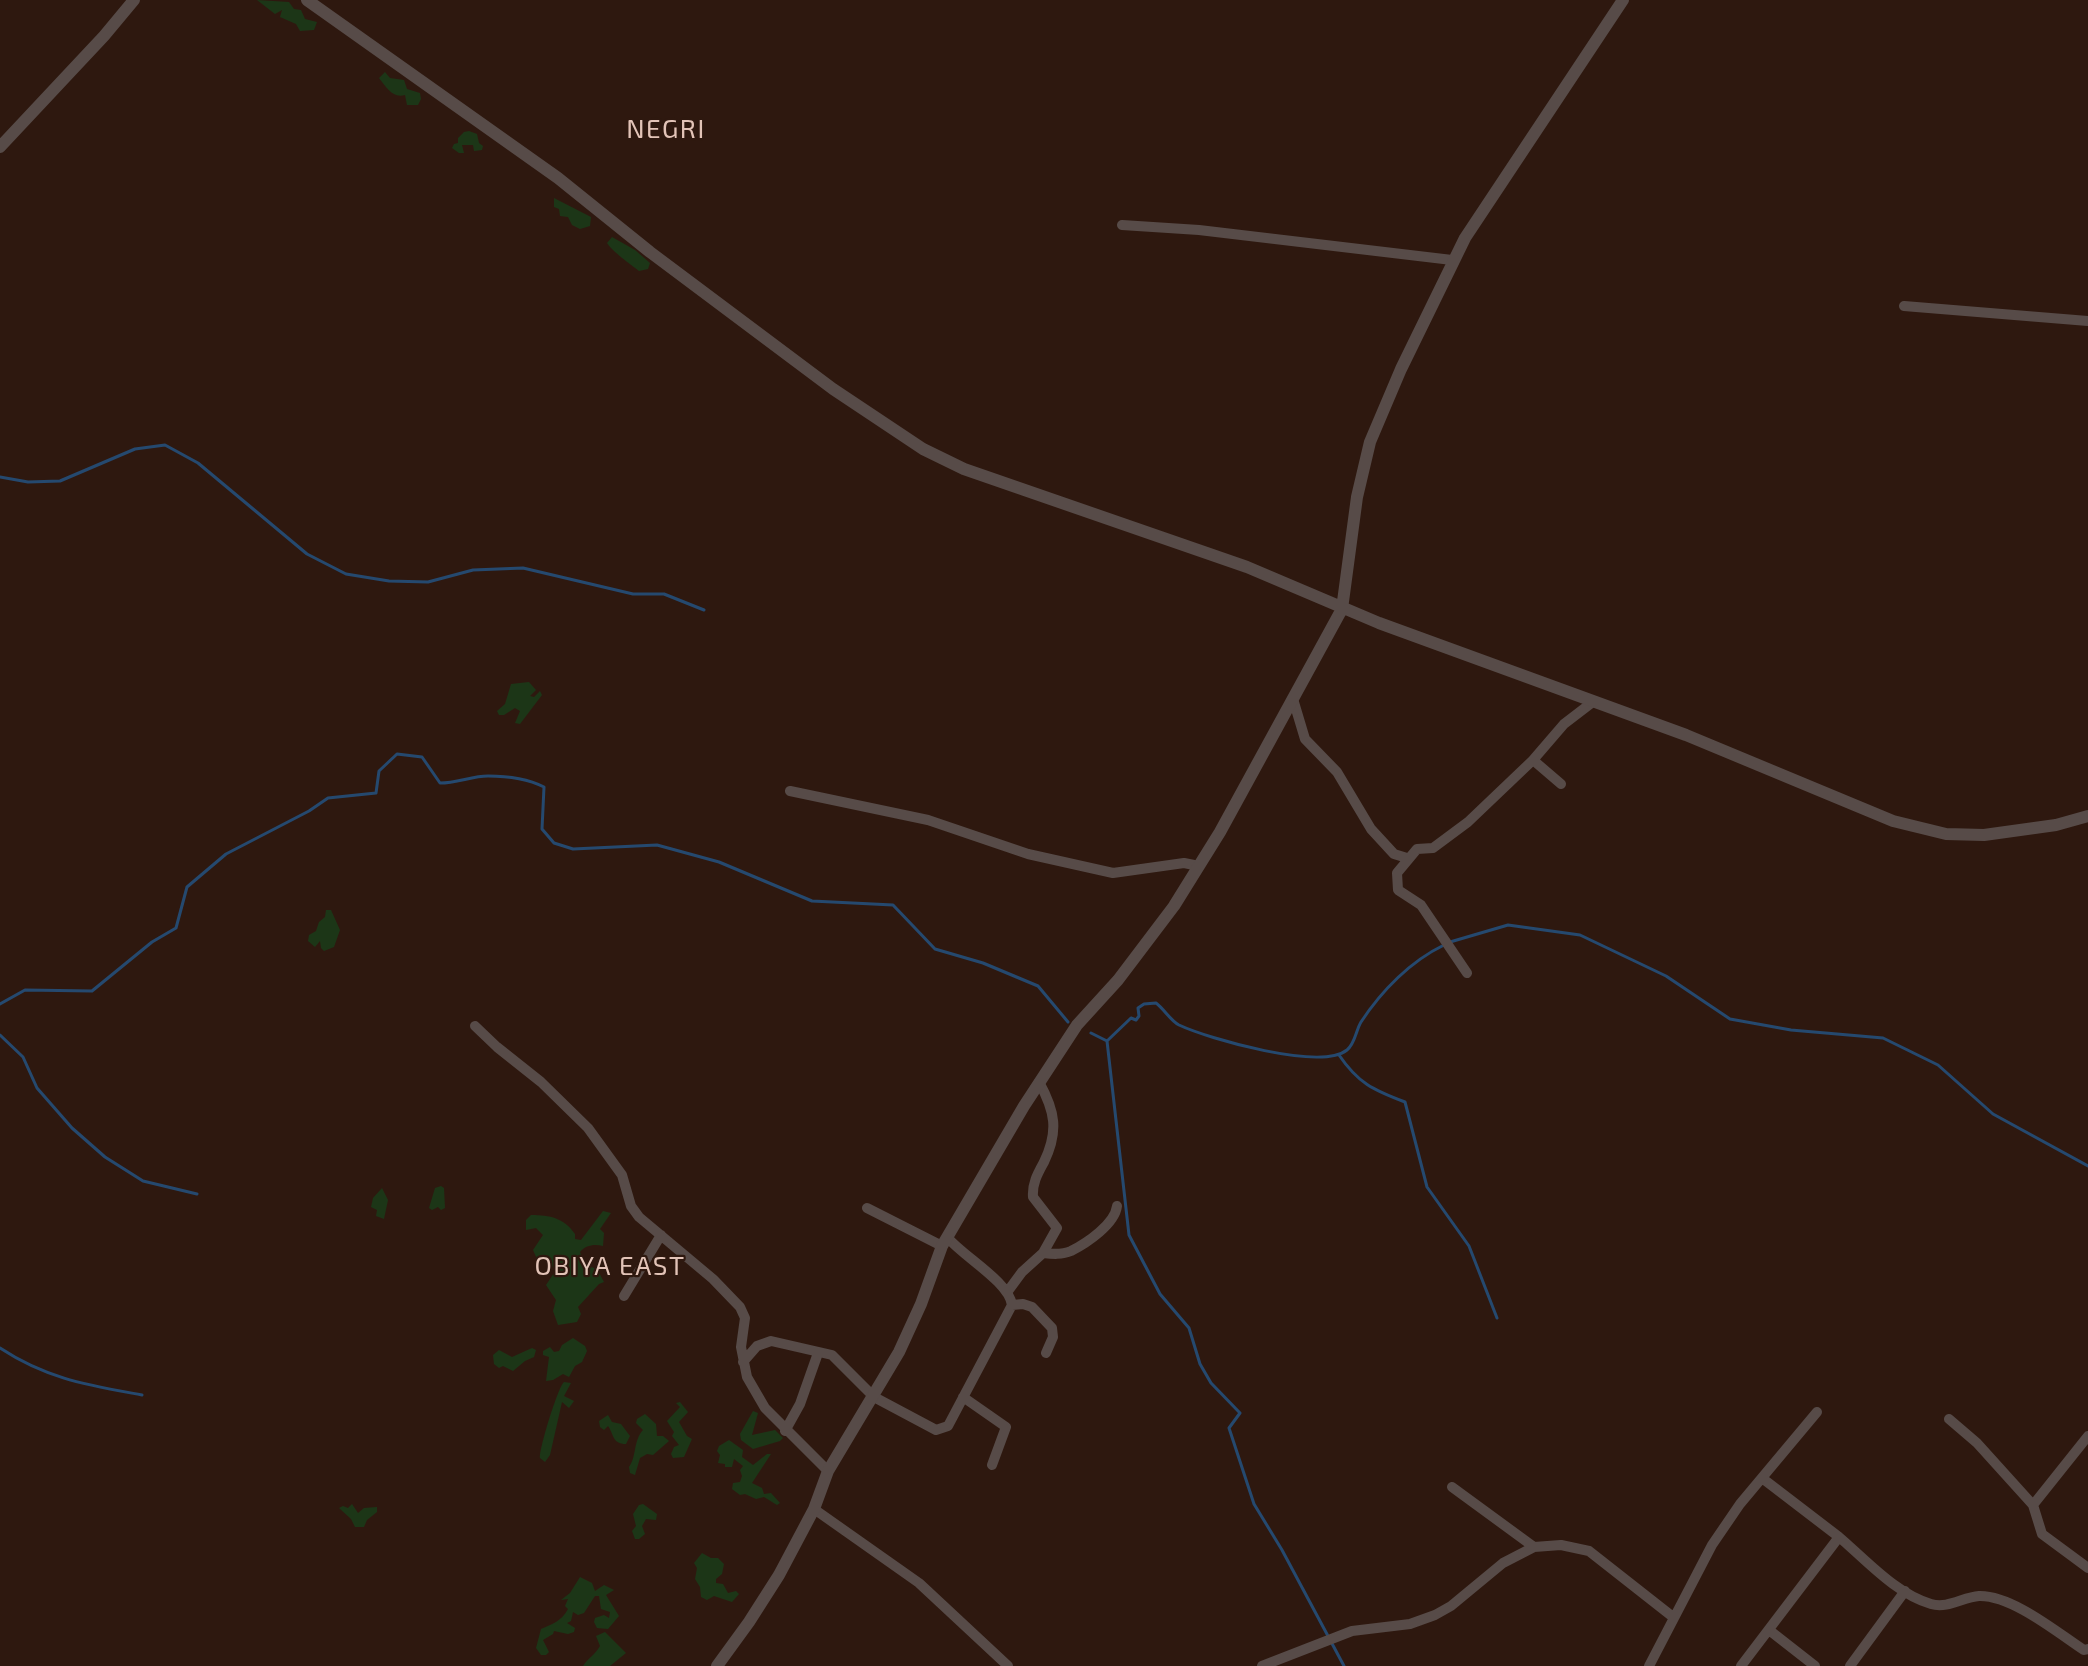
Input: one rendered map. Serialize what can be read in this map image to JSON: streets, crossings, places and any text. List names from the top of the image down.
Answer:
{
  "districts": ["NEGRI", "OBIYA EAST"]
}
